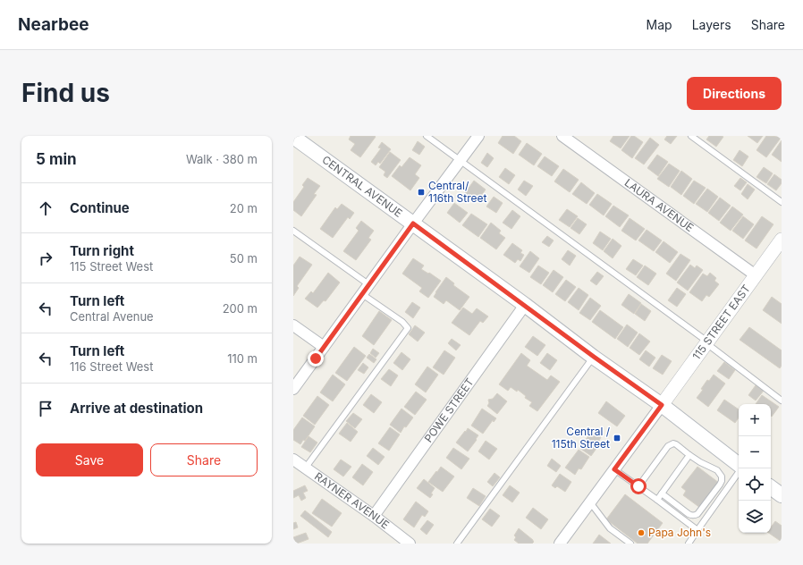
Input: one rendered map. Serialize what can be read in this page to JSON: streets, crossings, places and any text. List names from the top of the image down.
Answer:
{
  "streets": {
    "main road": ["CENTRAL AVENUE"],
    "street": [
      "LAURA AVENUE",
      "115 STREET EAST",
      "POWE STREET",
      "RAYNER AVENUE"
    ]
  },
  "crossings": [
    ["CENTRAL AVENUE", "115 STREET EAST"],
    ["CENTRAL AVENUE", "POWE STREET"],
    ["LAURA AVENUE", "115 STREET EAST"],
    ["POWE STREET", "RAYNER AVENUE"]
  ],
  "places": {
    "transit": ["Central/ 116th Street", "Central / 115th Street"],
    "other": ["Papa John's"]
  },
  "page": {
    "header": "Nearbee",
    "nav": ["Map", "Layers", "Share"],
    "buttons": [
      "Directions",
      ["Save", "Share"]
    ],
    "title": "Find us",
    "heading": ["5 min", "Walk · 380 m"],
    "list": [
      ["Continue", "20 m"],
      ["Turn right", "115 Street West", "50 m"],
      ["Turn left", "Central Avenue", "200 m"],
      ["Turn left", "116 Street West", "110 m"],
      "Arrive at destination"
    ],
    "map_buttons": ["+", "−"]
  }
}
